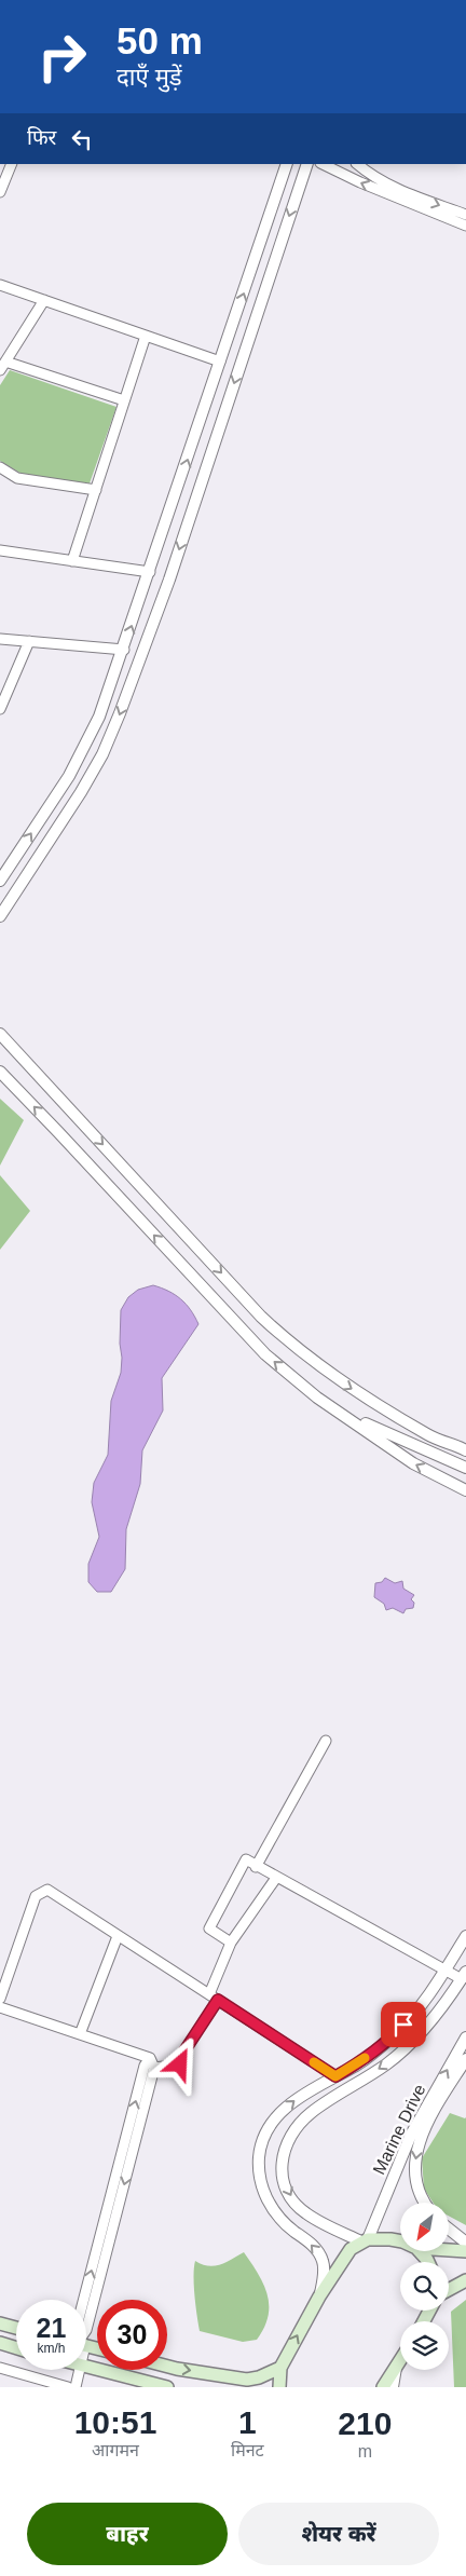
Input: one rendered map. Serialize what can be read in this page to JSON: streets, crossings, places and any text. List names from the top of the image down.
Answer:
{
  "streets": {
    "street": ["Marine Drive"]
  },
  "north": "bottom left",
  "page": {
    "turn": ["50 m", "दाएँ मुड़ें"],
    "then": "फिर",
    "speed": "21 km/h",
    "limit": "30",
    "eta": [
      "10:51",
      "आगमन",
      "1",
      "मिनट",
      "210",
      "m"
    ],
    "buttons": ["बाहर", "शेयर करें"]
  }
}
